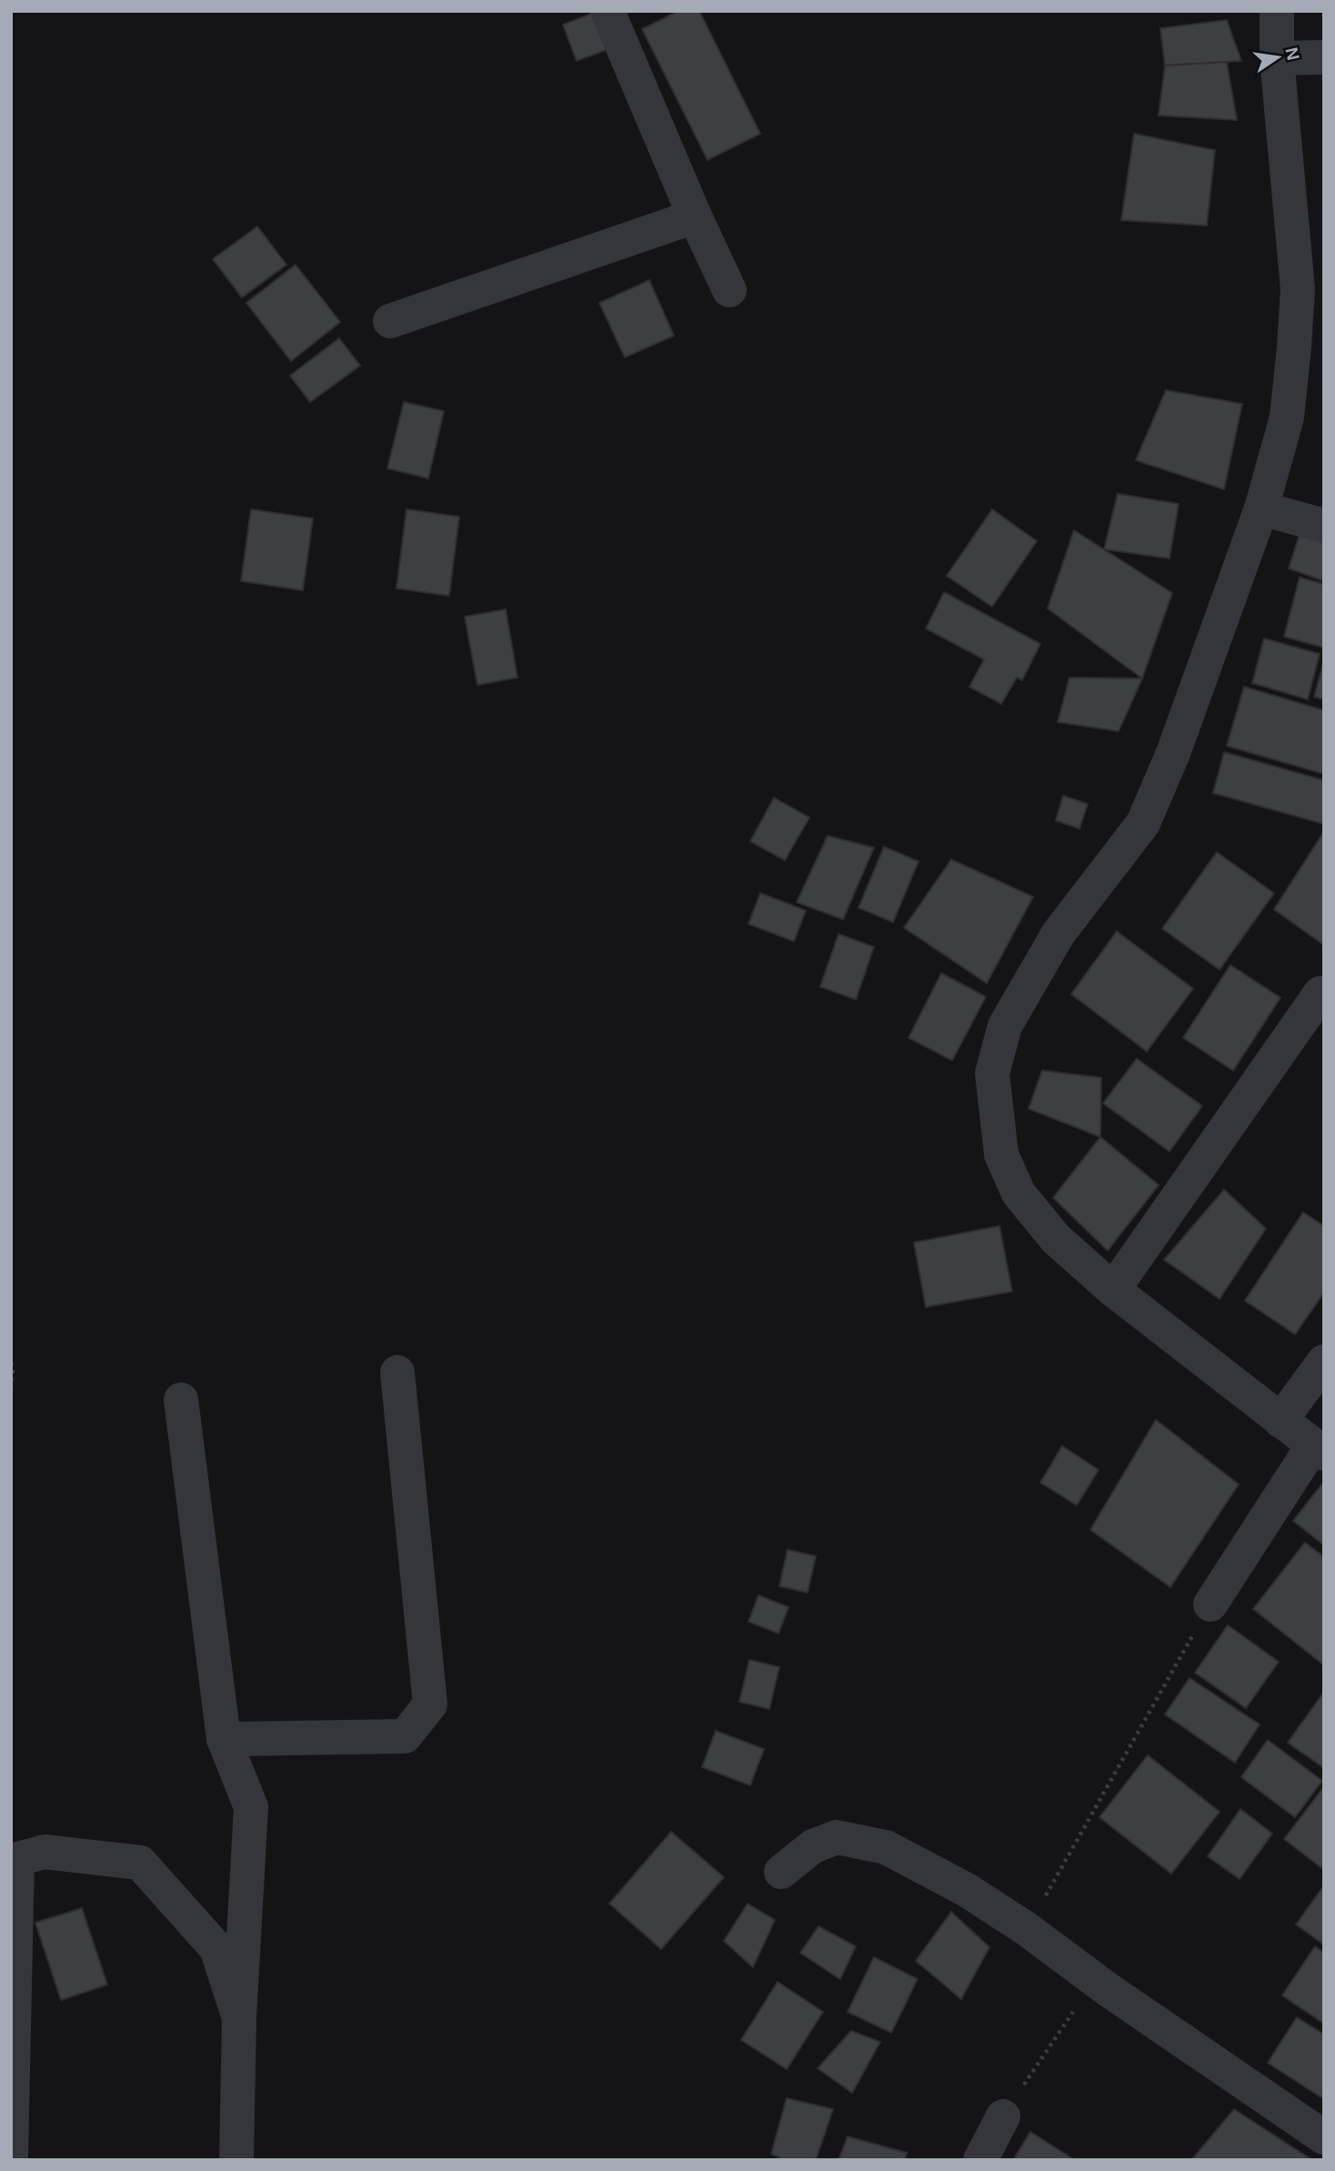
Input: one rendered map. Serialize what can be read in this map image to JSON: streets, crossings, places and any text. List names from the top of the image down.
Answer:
{
  "north": "right"
}
